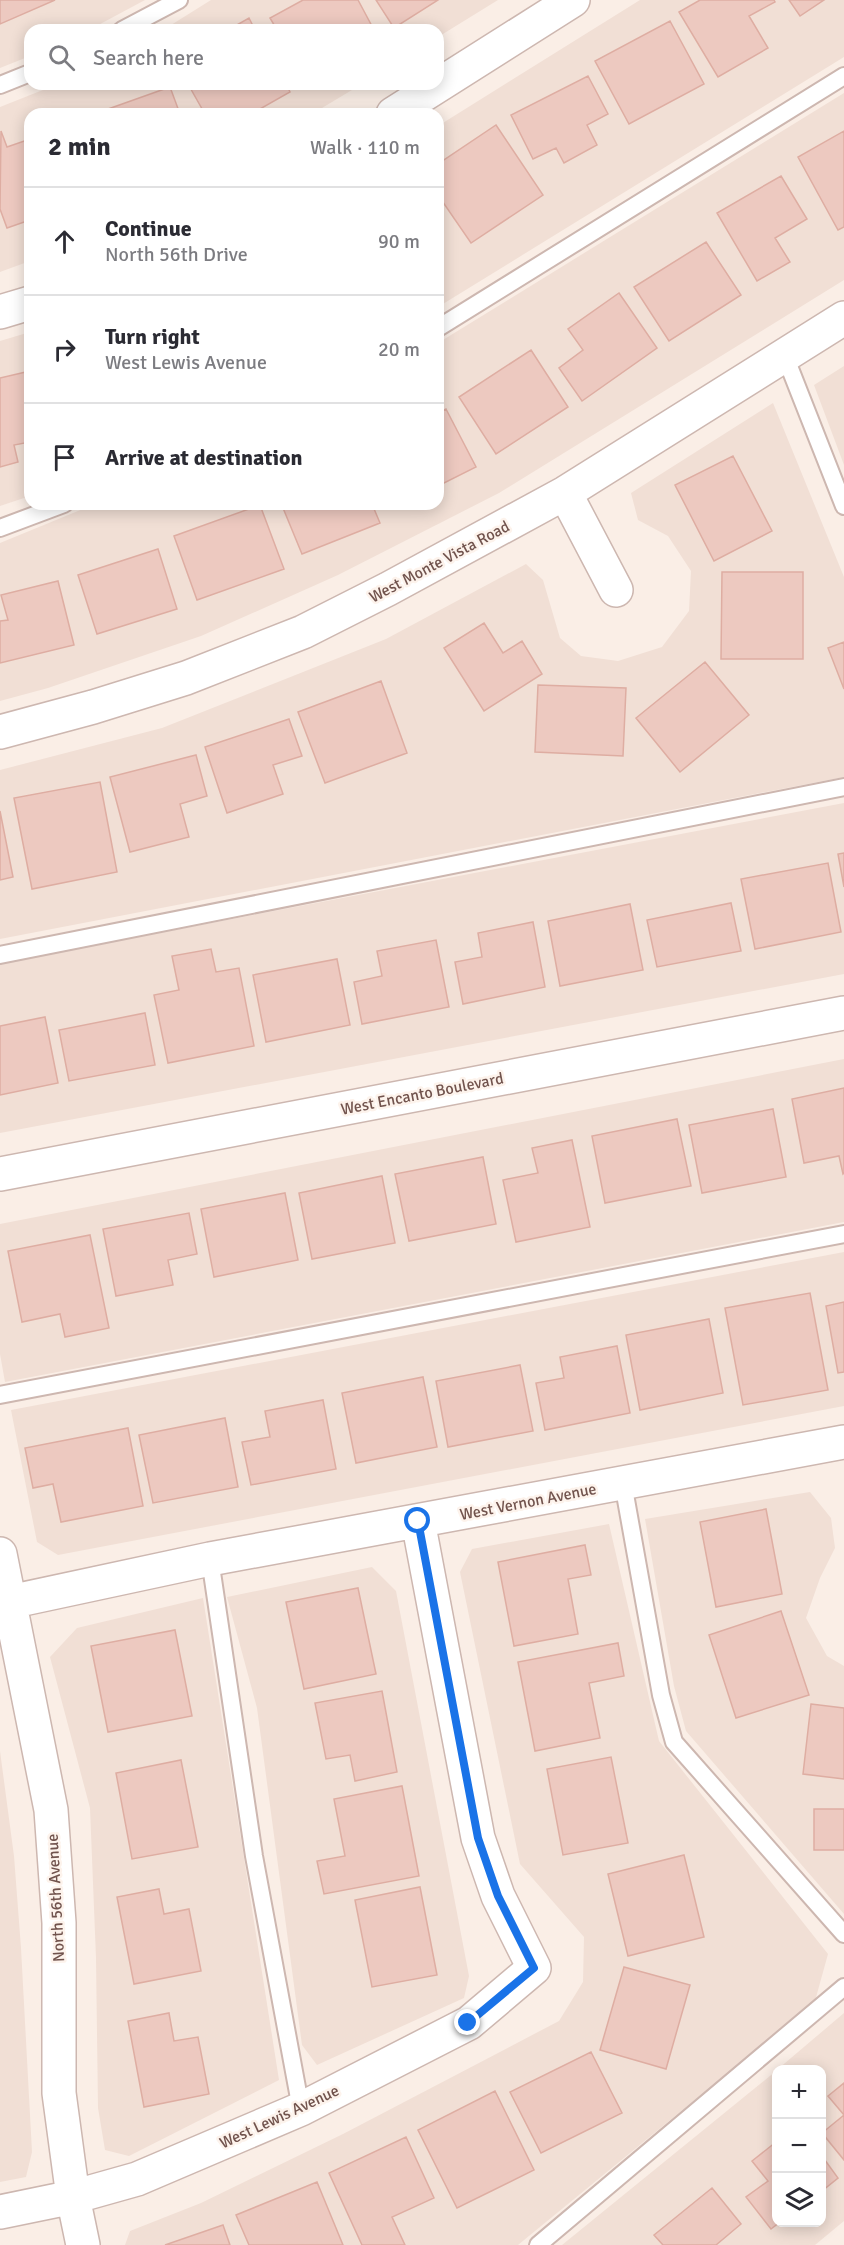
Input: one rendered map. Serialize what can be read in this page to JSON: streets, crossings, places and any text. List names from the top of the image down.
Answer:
{
  "streets": {
    "street": [
      "West Monte Vista Road",
      "West Encanto Boulevard",
      "West Vernon Avenue",
      "North 56th Avenue",
      "West Lewis Avenue"
    ]
  },
  "crossings": [
    ["West Vernon Avenue", "North 56th Avenue"],
    ["West Vernon Avenue", "West Lewis Avenue"],
    ["North 56th Avenue", "West Lewis Avenue"]
  ],
  "page": {
    "search": "Search here",
    "heading": ["2 min", "Walk · 110 m"],
    "list": [
      ["Continue", "North 56th Drive", "90 m"],
      ["Turn right", "West Lewis Avenue", "20 m"],
      "Arrive at destination"
    ],
    "map_buttons": ["+", "−"]
  }
}
